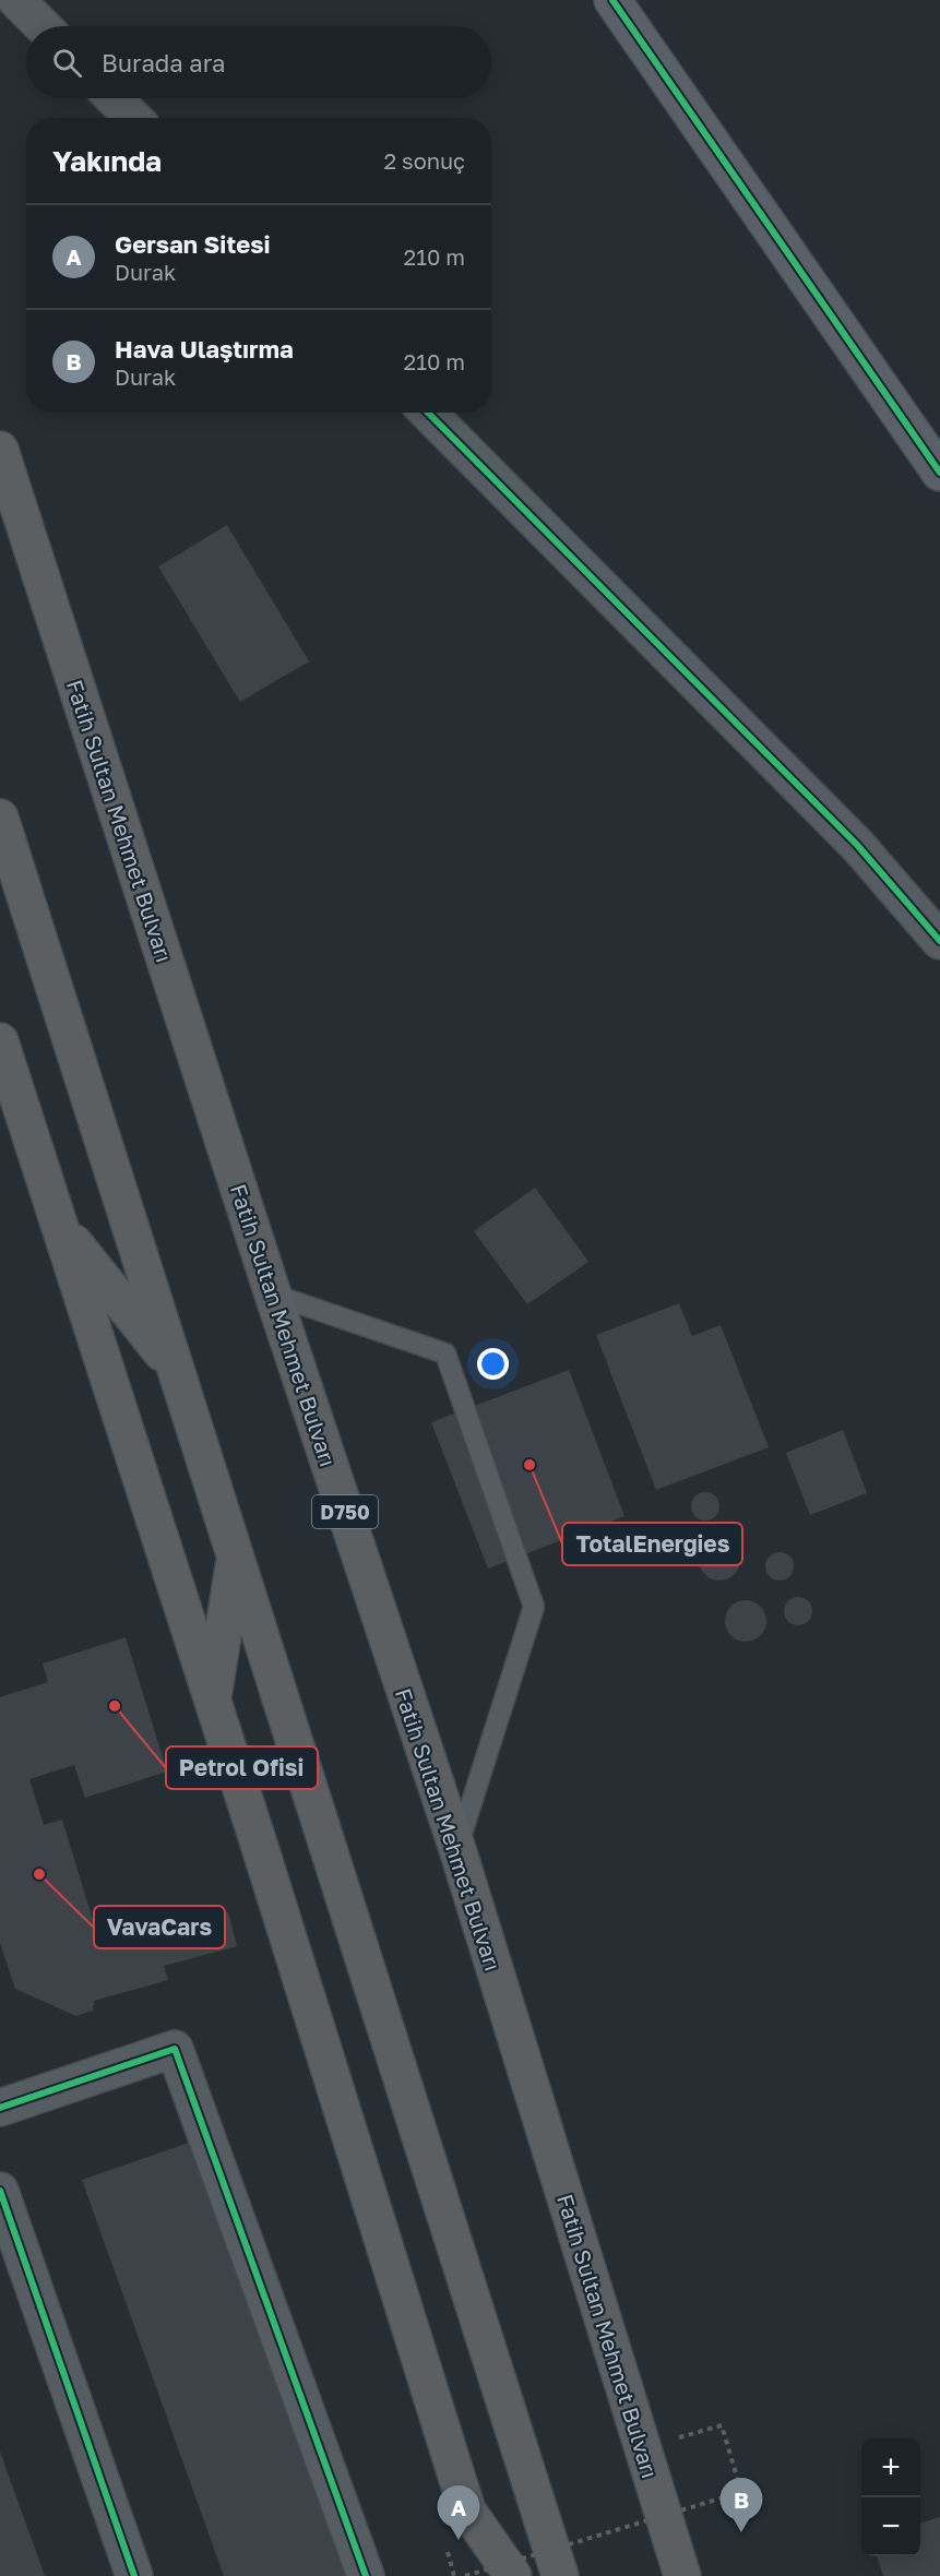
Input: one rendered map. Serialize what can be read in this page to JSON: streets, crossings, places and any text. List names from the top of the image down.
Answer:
{
  "streets": {
    "highway": ["Fatih Sultan Mehmet Bulvarı", "D750"]
  },
  "places": ["TotalEnergies", "Petrol Ofisi", "VavaCars"],
  "page": {
    "search": "Burada ara",
    "heading": ["Yakında", "2 sonuç"],
    "list": [
      {
        "mark": "A",
        "name": "Gersan Sitesi",
        "note": "Durak",
        "value": "210 m"
      },
      {
        "mark": "B",
        "name": "Hava Ulaştırma",
        "note": "Durak",
        "value": "210 m"
      }
    ],
    "map_buttons": ["+", "−"],
    "pins": ["B", "A"]
  }
}
